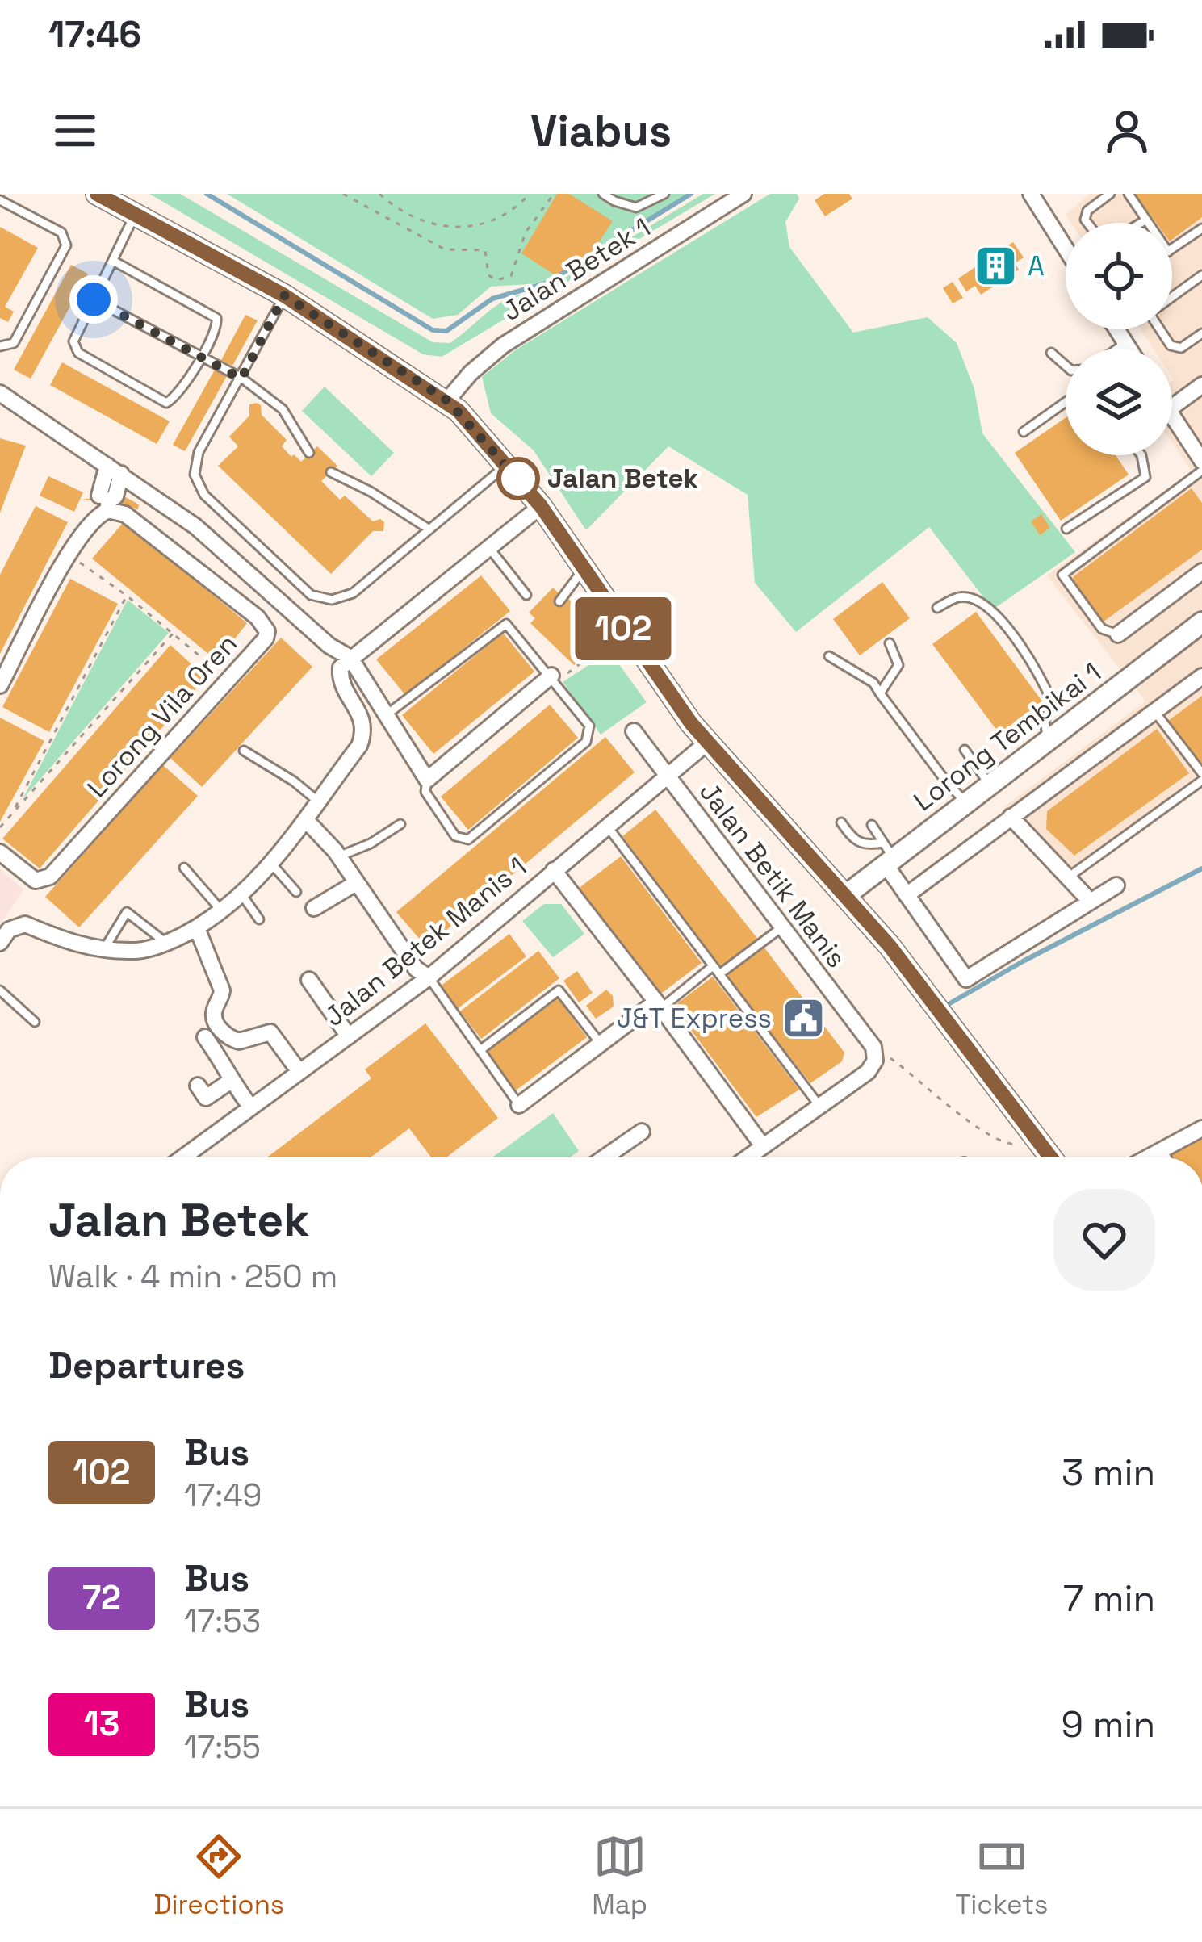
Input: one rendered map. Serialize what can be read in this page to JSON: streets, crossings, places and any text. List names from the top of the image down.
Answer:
{
  "streets": {
    "street": [
      "Jalan Betek 1",
      "Lorong Vila Oren",
      "Lorong Tembikai 1",
      "Jalan Betik Manis",
      "Jalan Betek Manis 1"
    ]
  },
  "crossings": [
    ["Jalan Betik Manis", "Jalan Betek Manis 1"]
  ],
  "places": {
    "building": ["A"],
    "other": ["Jalan Betek"],
    "public building": ["J&T Express"]
  },
  "lines": ["bus line 102"],
  "page": {
    "status": "17:46",
    "header": "Viabus",
    "on_map": "102",
    "heading": [
      ["Jalan Betek", "Walk · 4 min · 250 m"],
      "Departures"
    ],
    "list": [
      {
        "mark": "102",
        "name": "Bus",
        "note": "17:49",
        "value": "3 min"
      },
      {
        "mark": "72",
        "name": "Bus",
        "note": "17:53",
        "value": "7 min"
      },
      {
        "mark": "13",
        "name": "Bus",
        "note": "17:55",
        "value": "9 min"
      }
    ],
    "tabs": ["Directions", "Map", "Tickets"]
  }
}
